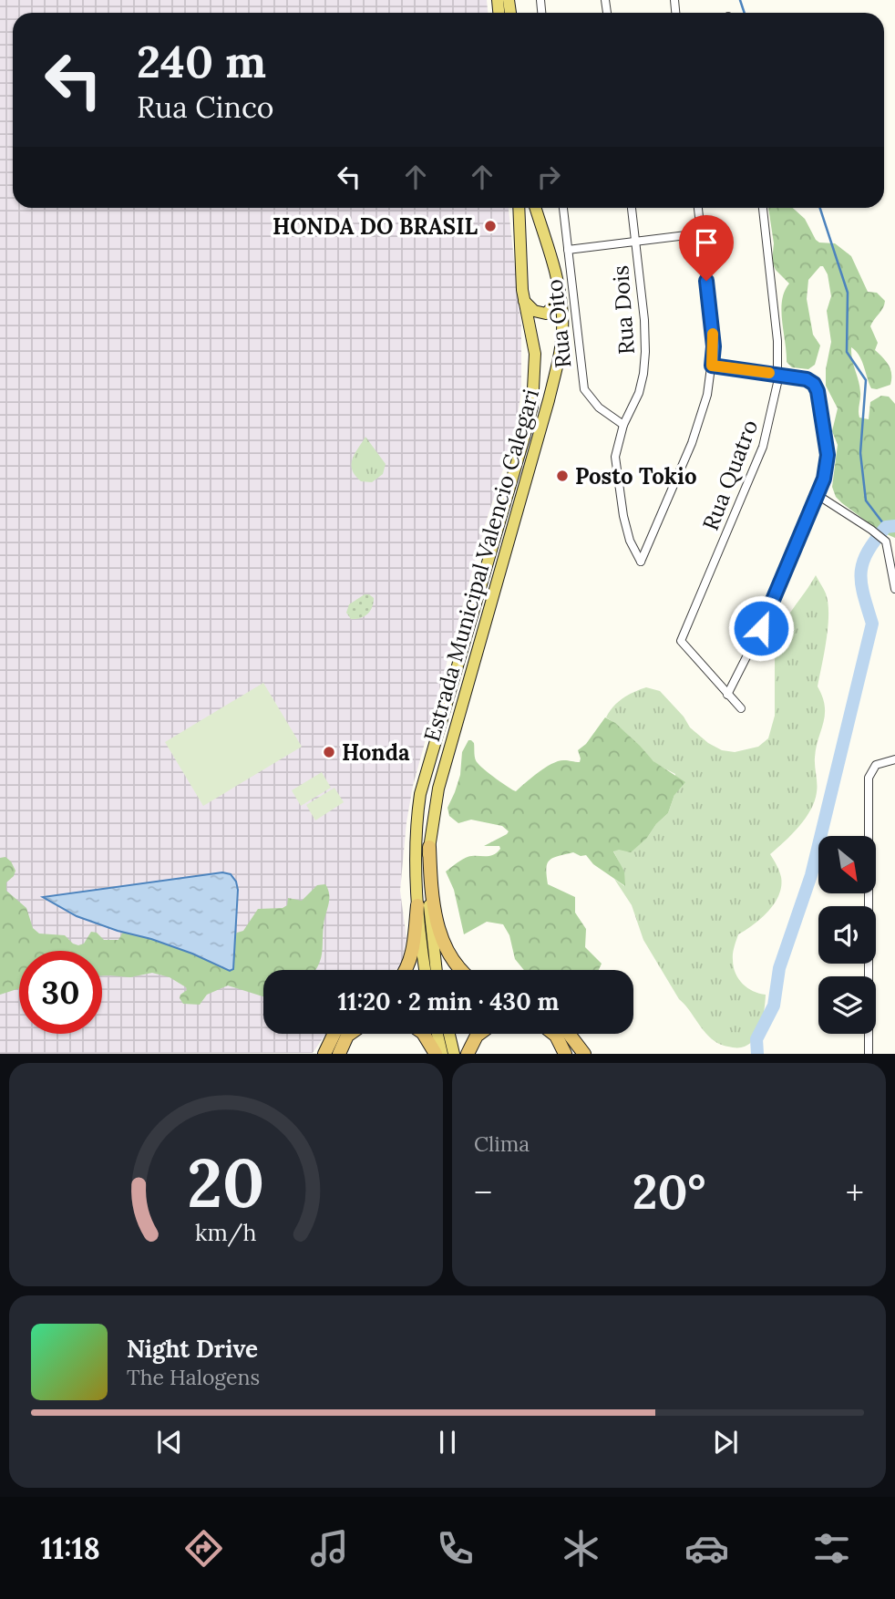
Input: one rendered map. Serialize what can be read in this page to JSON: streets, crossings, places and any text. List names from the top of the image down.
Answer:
{
  "streets": {
    "main road": ["Estrada Municipal Valencio Calegari"],
    "street": ["Rua Dois", "Rua Oito", "Rua Quatro"]
  },
  "crossings": [
    ["Rua Dois", "Rua Oito"]
  ],
  "places": ["HONDA DO BRASIL", "Posto Tokio", "Honda"],
  "north": "bottom right",
  "page": {
    "turn": ["240 m", "Rua Cinco"],
    "limit": "30",
    "trip": "11:20 · 2 min · 430 m",
    "tile": "Clima",
    "heat": ["−", "20°", "+"],
    "song": ["Night Drive", "The Halogens"],
    "tabs": "11:18",
    "gauge": ["20", "km/h"]
  }
}
